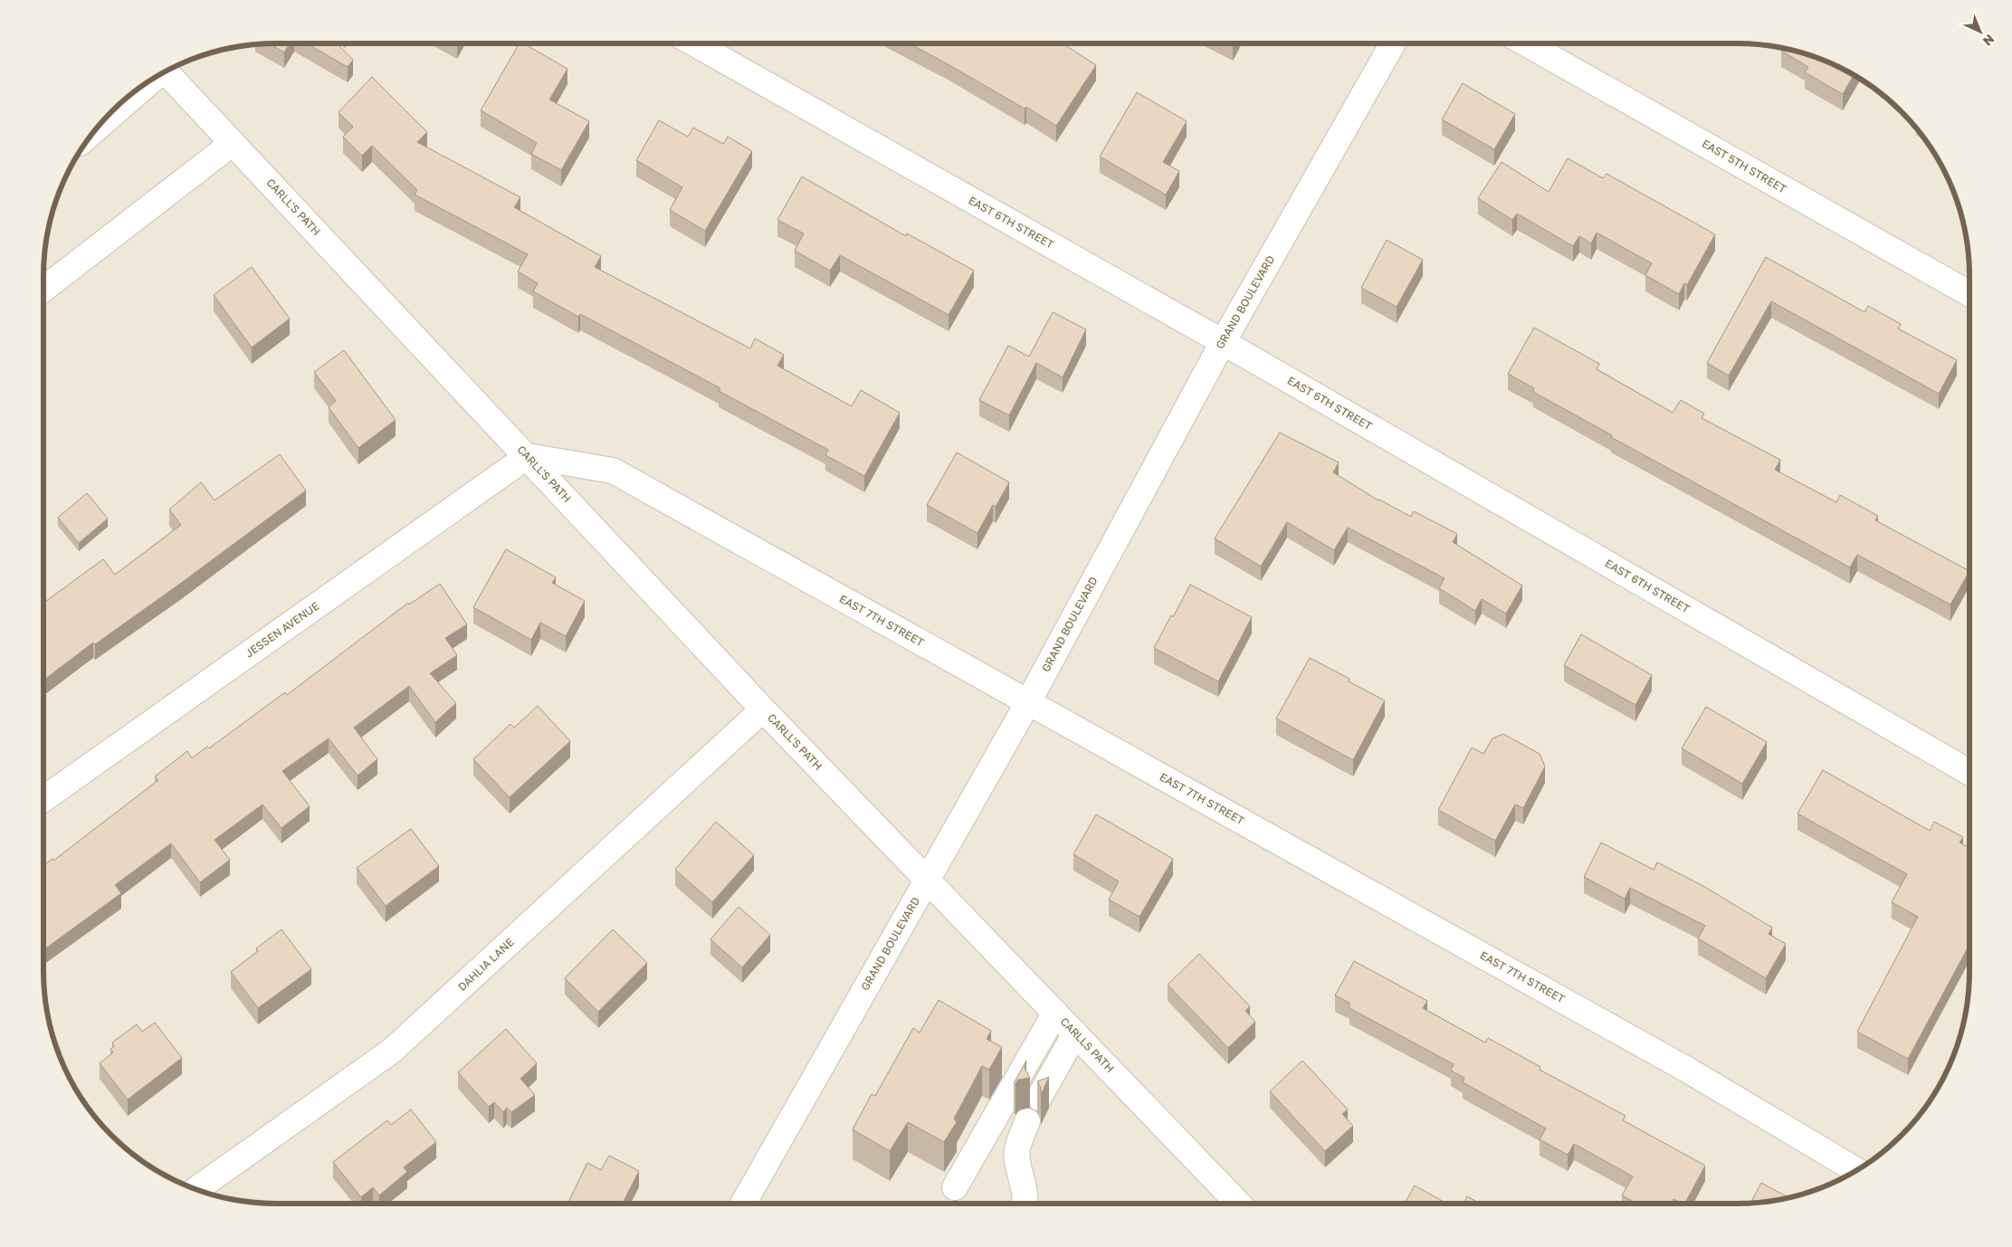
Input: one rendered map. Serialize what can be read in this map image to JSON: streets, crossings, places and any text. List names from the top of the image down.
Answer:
{
  "streets": {
    "street": [
      "EAST 5TH STREET",
      "CARLL'S PATH",
      "EAST 6TH STREET",
      "GRAND BOULEVARD",
      "EAST 7TH STREET",
      "JESSEN AVENUE",
      "DAHLIA LANE",
      "CARLLS PATH"
    ]
  },
  "crossings": [
    ["CARLL'S PATH", "GRAND BOULEVARD"],
    ["CARLL'S PATH", "EAST 7TH STREET"],
    ["CARLL'S PATH", "JESSEN AVENUE"],
    ["CARLL'S PATH", "DAHLIA LANE"],
    ["CARLL'S PATH", "CARLLS PATH"],
    ["EAST 6TH STREET", "GRAND BOULEVARD"],
    ["GRAND BOULEVARD", "EAST 7TH STREET"],
    ["GRAND BOULEVARD", "CARLLS PATH"],
    ["EAST 7TH STREET", "JESSEN AVENUE"]
  ],
  "north": "bottom right"
}
